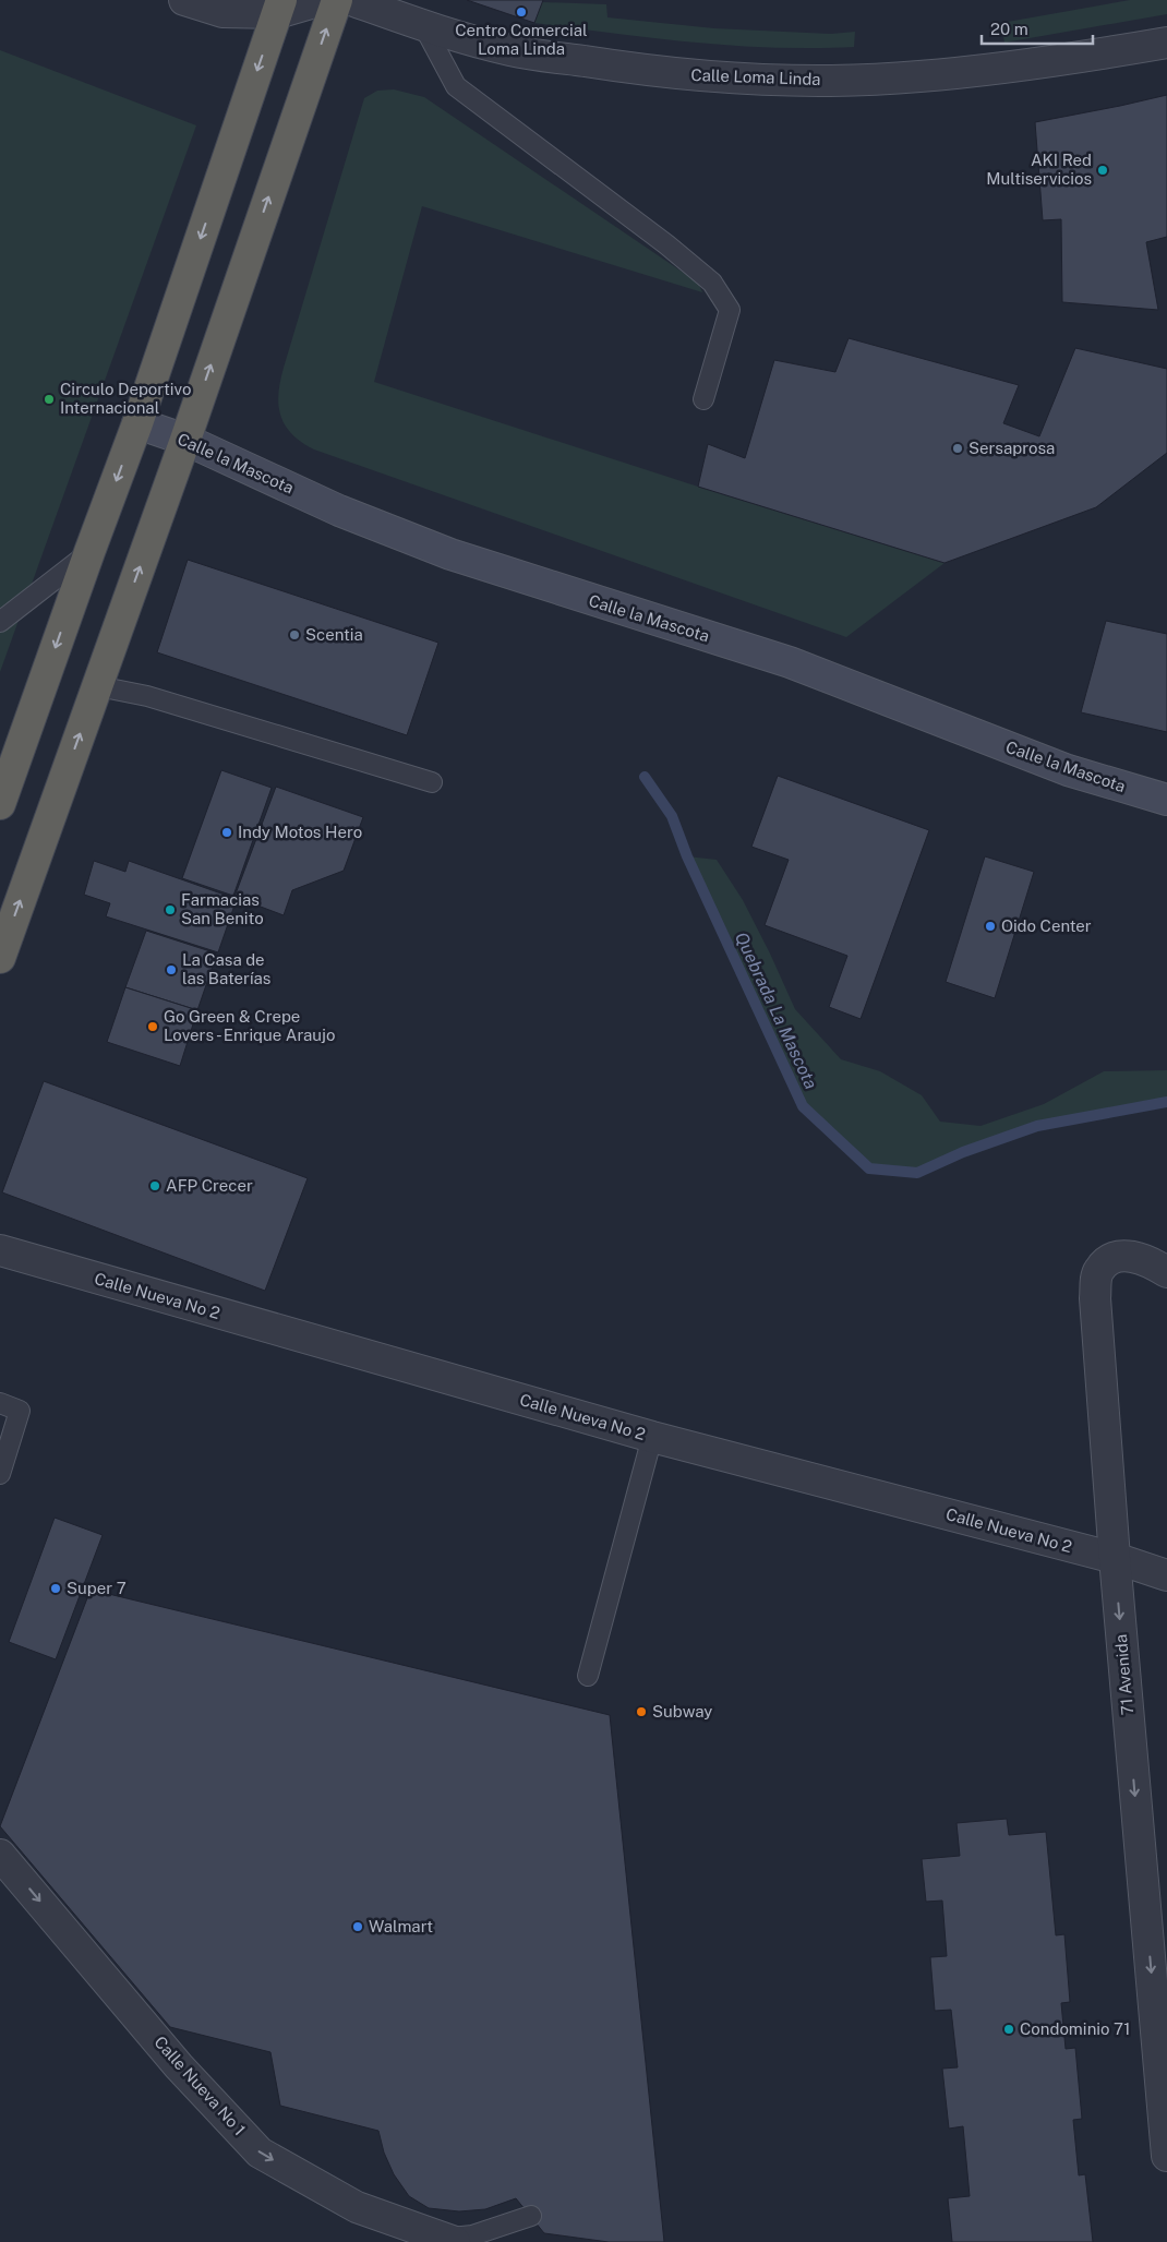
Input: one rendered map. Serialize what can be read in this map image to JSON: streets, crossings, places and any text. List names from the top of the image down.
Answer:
{
  "streets": {
    "main road": ["Calle la Mascota"],
    "street": [
      "Calle Loma Linda",
      "Calle Nueva No 2",
      "71 Avenida",
      "Calle Nueva No 1"
    ]
  },
  "crossings": [
    ["Calle Nueva No 2", "71 Avenida"]
  ],
  "one_way": ["71 Avenida", "Calle Nueva No 1"],
  "water": ["Quebrada La Mascota"],
  "places": [
    "Centro Comercial Loma Linda",
    "AKI Red Multiservicios",
    "Circulo Deportivo Internacional",
    "Sersaprosa",
    "Scentia",
    "Indy Motos Hero",
    "Farmacias San Benito",
    "Oido Center",
    "La Casa de las Baterías",
    "Go Green & Crepe Lovers - Enrique Araujo",
    "AFP Crecer",
    "Super 7",
    "Subway",
    "Walmart",
    "Condominio 71"
  ],
  "scale_bar": "20 m"
}
